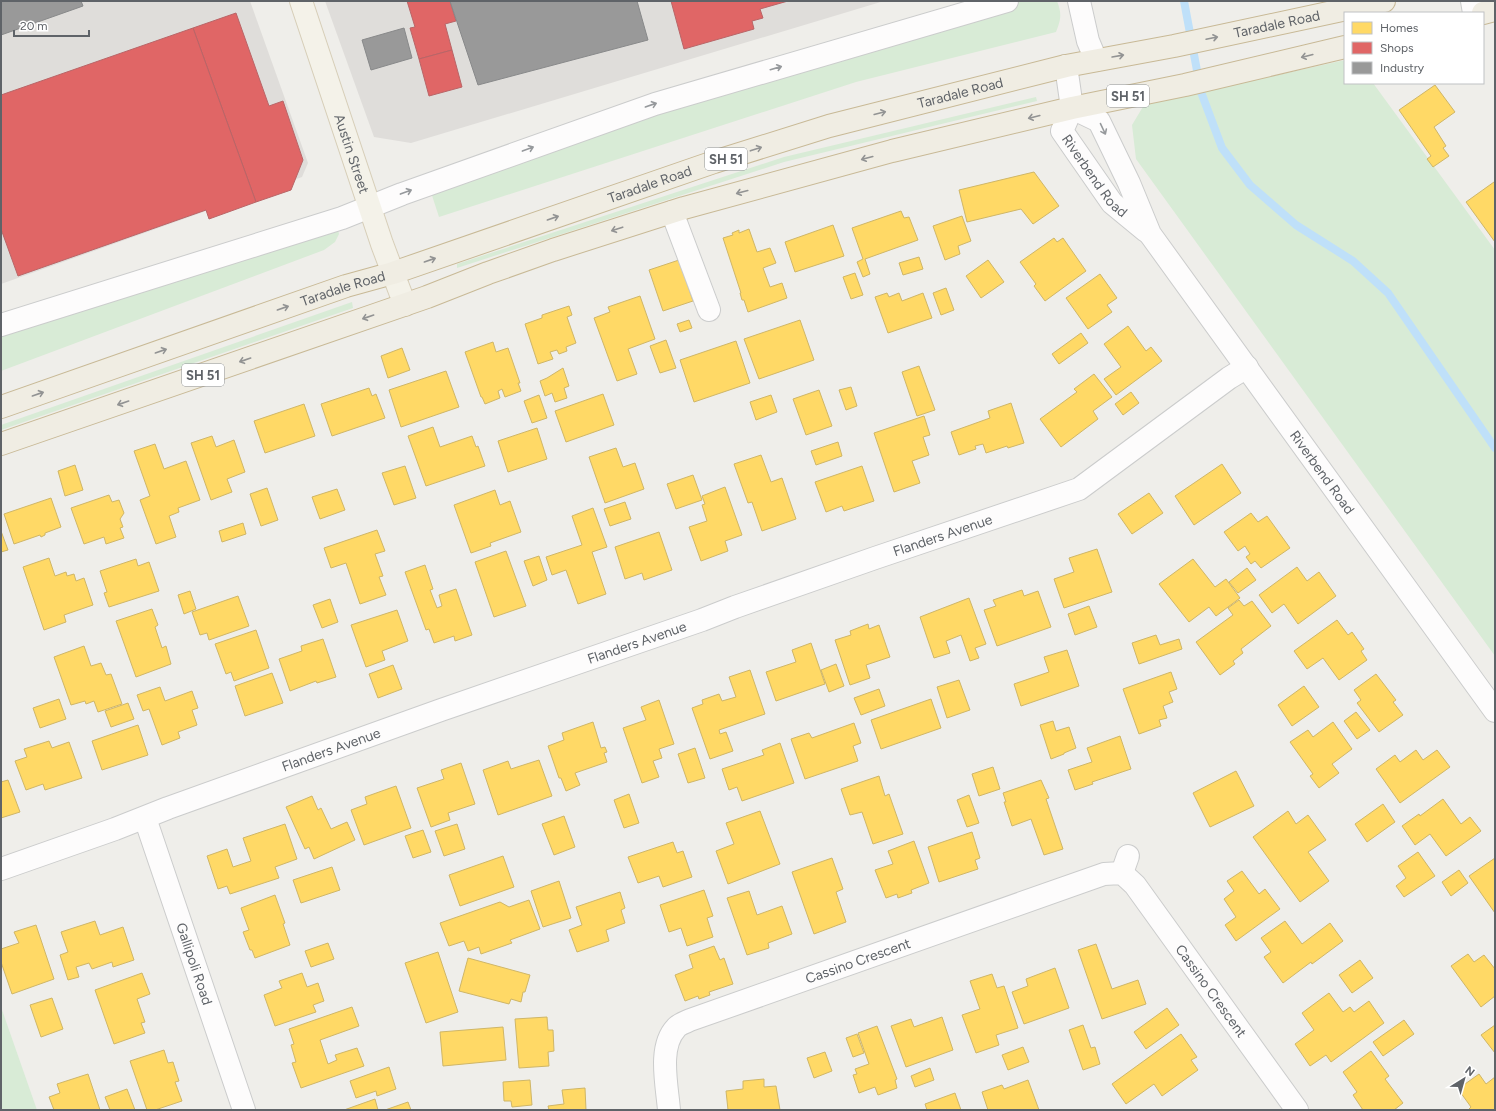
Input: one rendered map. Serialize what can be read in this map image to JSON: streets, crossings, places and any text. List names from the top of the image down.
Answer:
{
  "streets": {
    "highway": ["Taradale Road", "SH 51"],
    "main road": ["Austin Street"],
    "street": [
      "Riverbend Road",
      "Flanders Avenue",
      "Cassino Crescent",
      "Gallipoli Road"
    ]
  },
  "crossings": [
    ["Taradale Road", "Austin Street"],
    ["SH 51", "Austin Street"],
    ["SH 51", "Riverbend Road"],
    ["Riverbend Road", "Flanders Avenue"],
    ["Flanders Avenue", "Gallipoli Road"]
  ],
  "legend": ["Homes", "Shops", "Industry"],
  "scale_bar": "20 m",
  "north": "top right"
}
